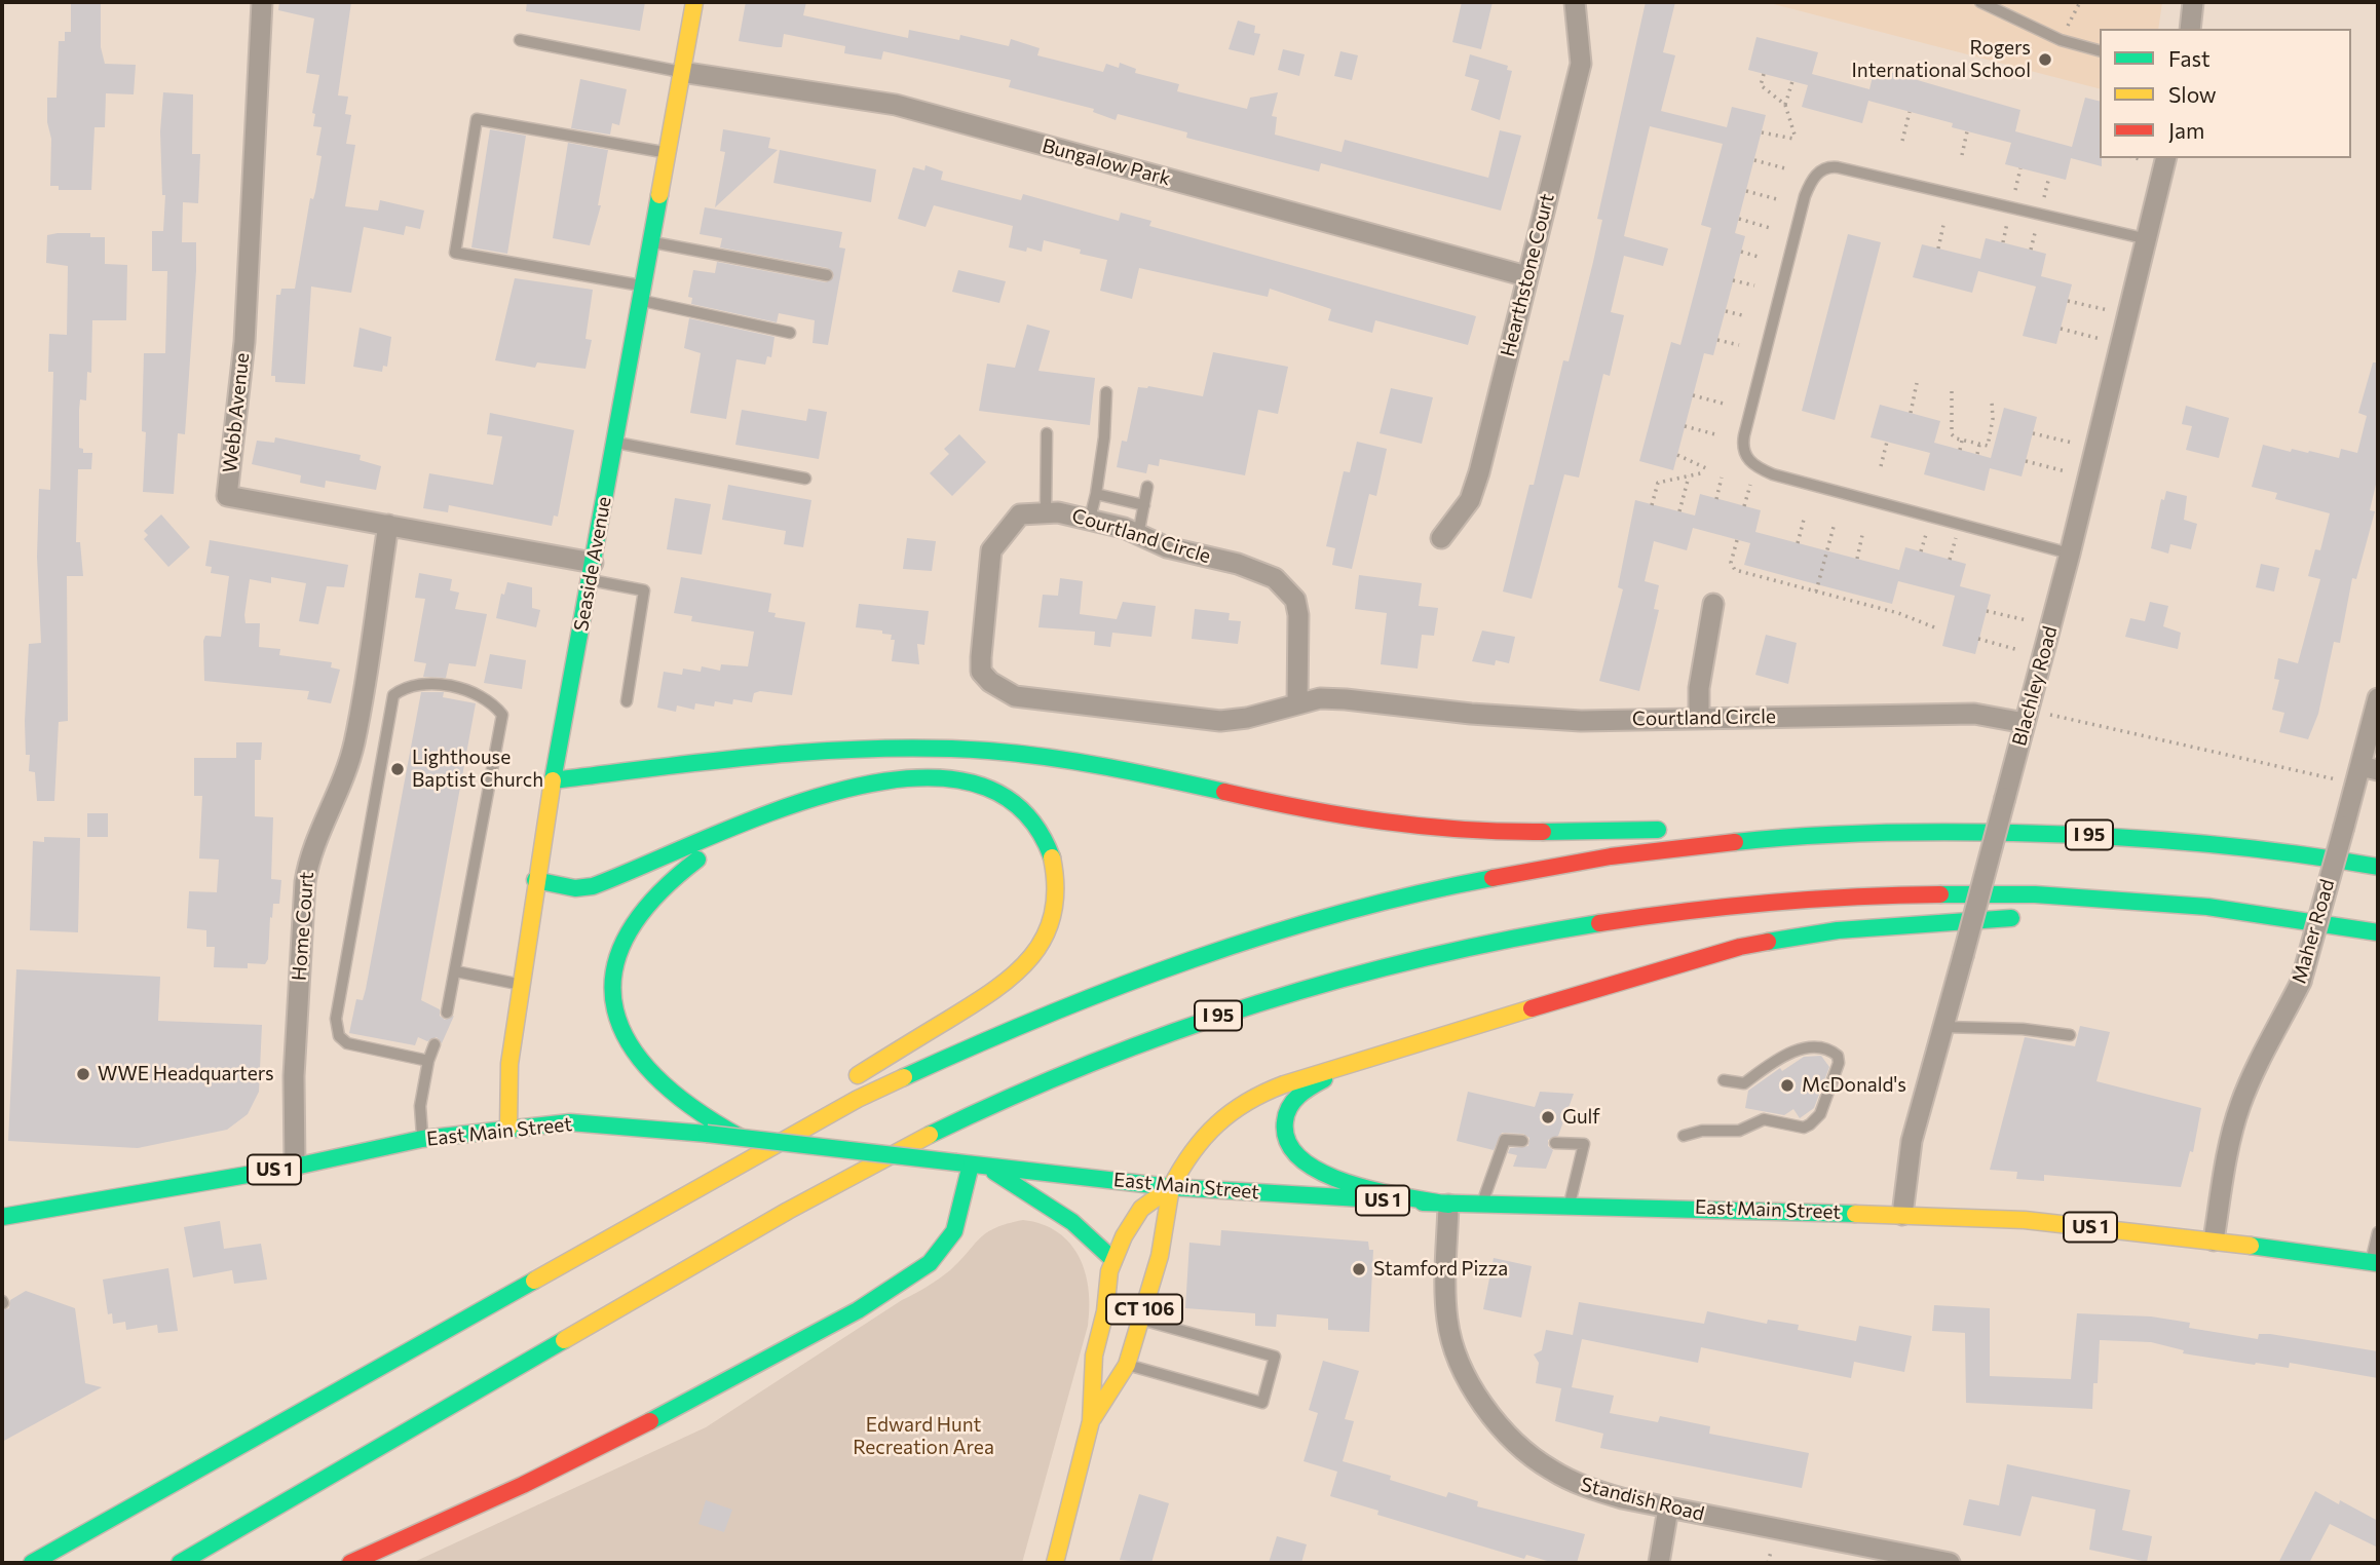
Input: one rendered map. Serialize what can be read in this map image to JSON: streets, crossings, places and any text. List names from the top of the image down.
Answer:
{
  "streets": {
    "main road": [
      "Seaside Avenue",
      "I 95",
      "East Main Street",
      "US 1",
      "CT 106"
    ],
    "street": [
      "Bungalow Park",
      "Hearthstone Court",
      "Webb Avenue",
      "Courtland Circle",
      "Blachley Road",
      "Home Court",
      "Maher Road",
      "Standish Road"
    ]
  },
  "crossings": [
    ["Bungalow Park", "Hearthstone Court"],
    ["Bungalow Park", "Seaside Avenue"],
    ["Webb Avenue", "Seaside Avenue"],
    ["Webb Avenue", "Home Court"],
    ["Courtland Circle", "Blachley Road"],
    ["Seaside Avenue", "East Main Street"],
    ["Blachley Road", "East Main Street"],
    ["Home Court", "East Main Street"],
    ["Maher Road", "East Main Street"],
    ["East Main Street", "CT 106"],
    ["East Main Street", "Standish Road"]
  ],
  "parks": ["Edward Hunt Recreation Area"],
  "places": [
    "Rogers International School",
    "Lighthouse Baptist Church",
    "WWE Headquarters",
    "McDonald's",
    "Gulf",
    "Stamford Pizza"
  ],
  "legend": ["Fast", "Slow", "Jam"]
}
